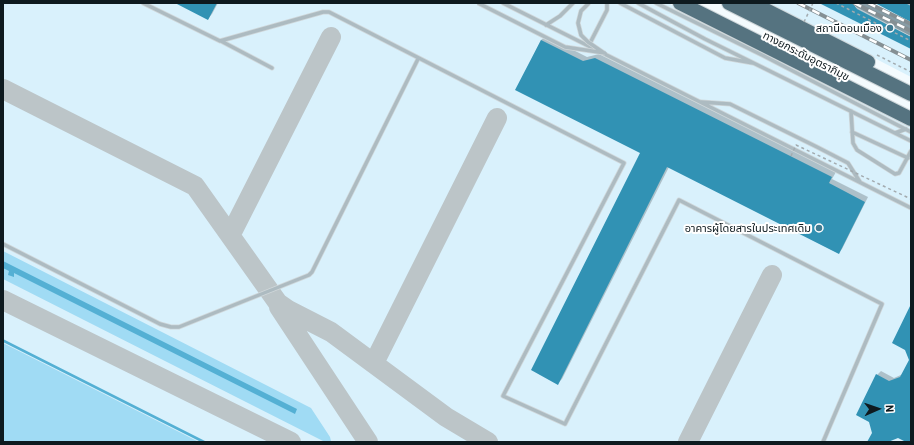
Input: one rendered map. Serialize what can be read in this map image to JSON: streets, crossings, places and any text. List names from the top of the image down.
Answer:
{
  "streets": {
    "highway": ["ทางยกระดับอุตราภิมุข"]
  },
  "places": ["สถานีดอนเมือง", "อาคารผู้โดยสารในประเทศเดิม"],
  "north": "right"
}
